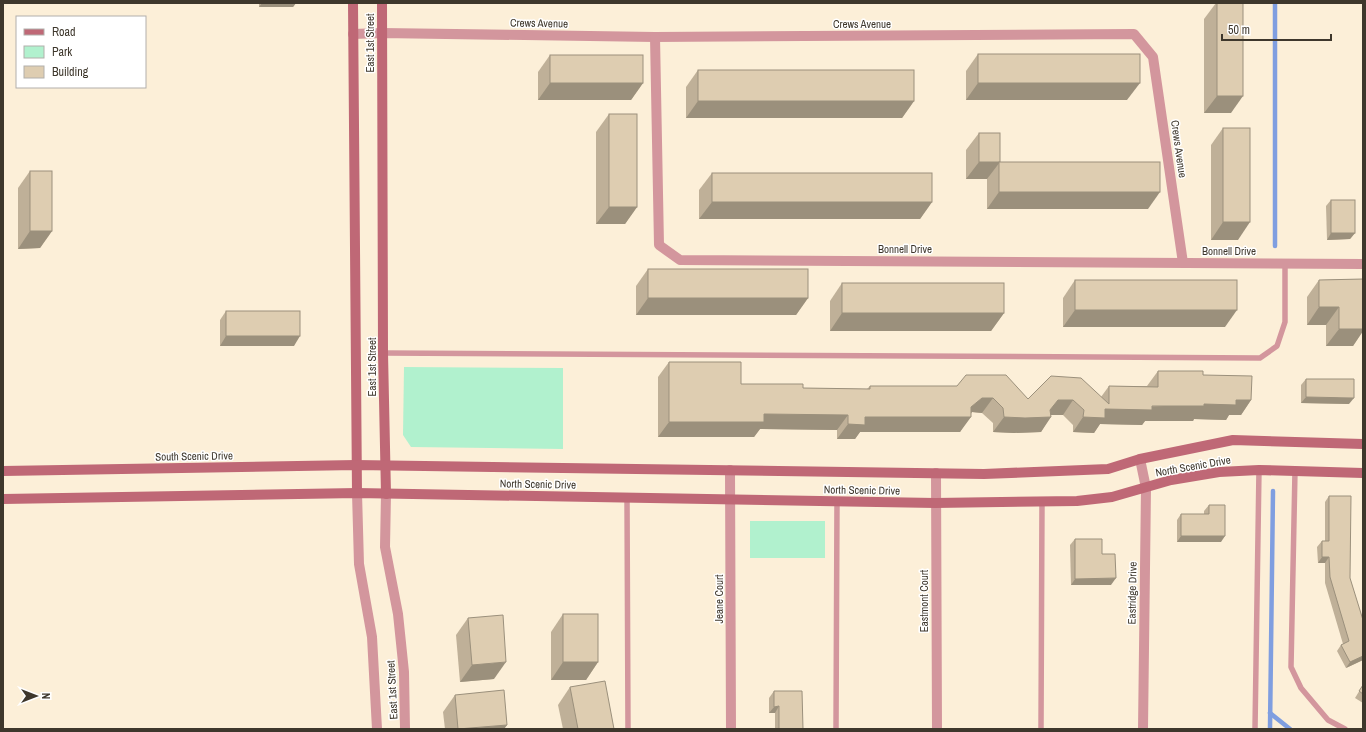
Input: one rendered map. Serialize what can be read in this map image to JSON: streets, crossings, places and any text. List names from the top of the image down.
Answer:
{
  "streets": {
    "main road": ["East 1st Street", "South Scenic Drive", "North Scenic Drive"],
    "street": [
      "Crews Avenue",
      "Bonnell Drive",
      "Eastridge Drive",
      "Jeane Court",
      "Eastmont Court"
    ]
  },
  "crossings": [
    ["Crews Avenue", "East 1st Street"],
    ["Crews Avenue", "Bonnell Drive"],
    ["East 1st Street", "South Scenic Drive"],
    ["East 1st Street", "North Scenic Drive"],
    ["South Scenic Drive", "North Scenic Drive"],
    ["North Scenic Drive", "Eastridge Drive"],
    ["North Scenic Drive", "Jeane Court"],
    ["North Scenic Drive", "Eastmont Court"]
  ],
  "legend": ["Road", "Park", "Building"],
  "scale_bar": "50 m",
  "north": "right"
}
